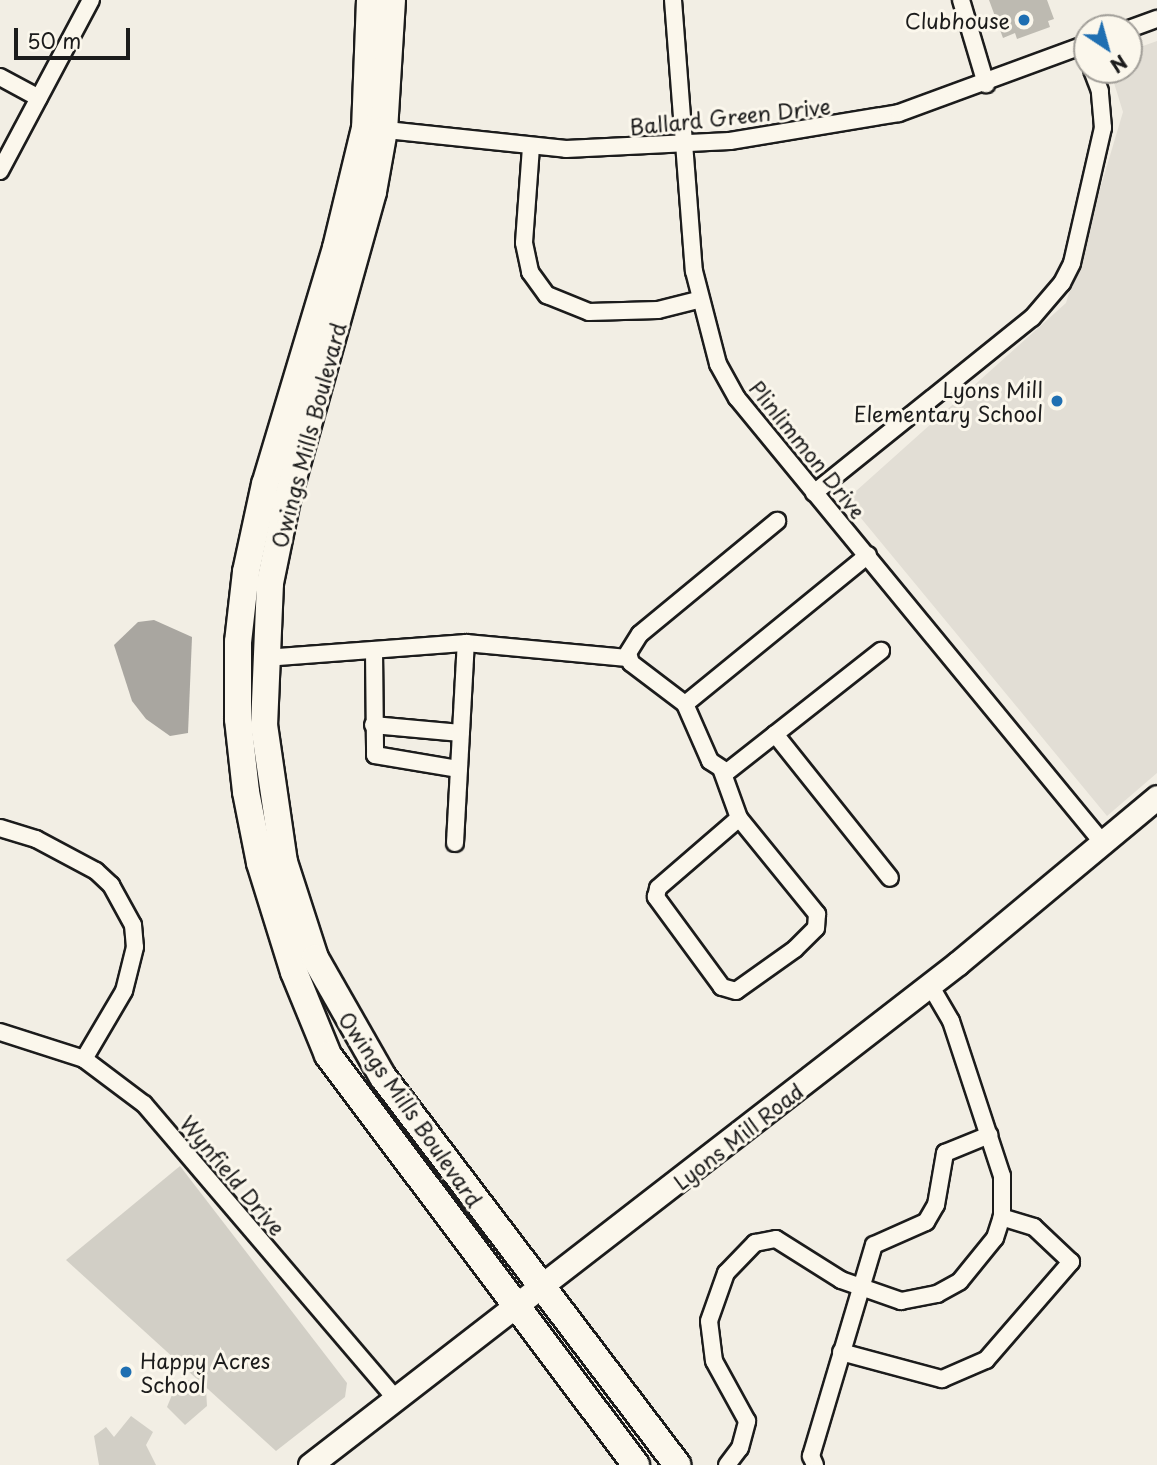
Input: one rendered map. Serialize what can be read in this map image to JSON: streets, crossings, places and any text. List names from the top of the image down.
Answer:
{
  "streets": {
    "main road": ["Owings Mills Boulevard", "Lyons Mill Road"],
    "street": ["Ballard Green Drive", "Plinlimmon Drive", "Wynfield Drive"]
  },
  "crossings": [
    ["Ballard Green Drive", "Owings Mills Boulevard"],
    ["Ballard Green Drive", "Plinlimmon Drive"],
    ["Owings Mills Boulevard", "Lyons Mill Road"],
    ["Plinlimmon Drive", "Lyons Mill Road"],
    ["Lyons Mill Road", "Wynfield Drive"]
  ],
  "places": ["Clubhouse", "Lyons Mill Elementary School", "Happy Acres School"],
  "scale_bar": "50 m",
  "north": "bottom right"
}
